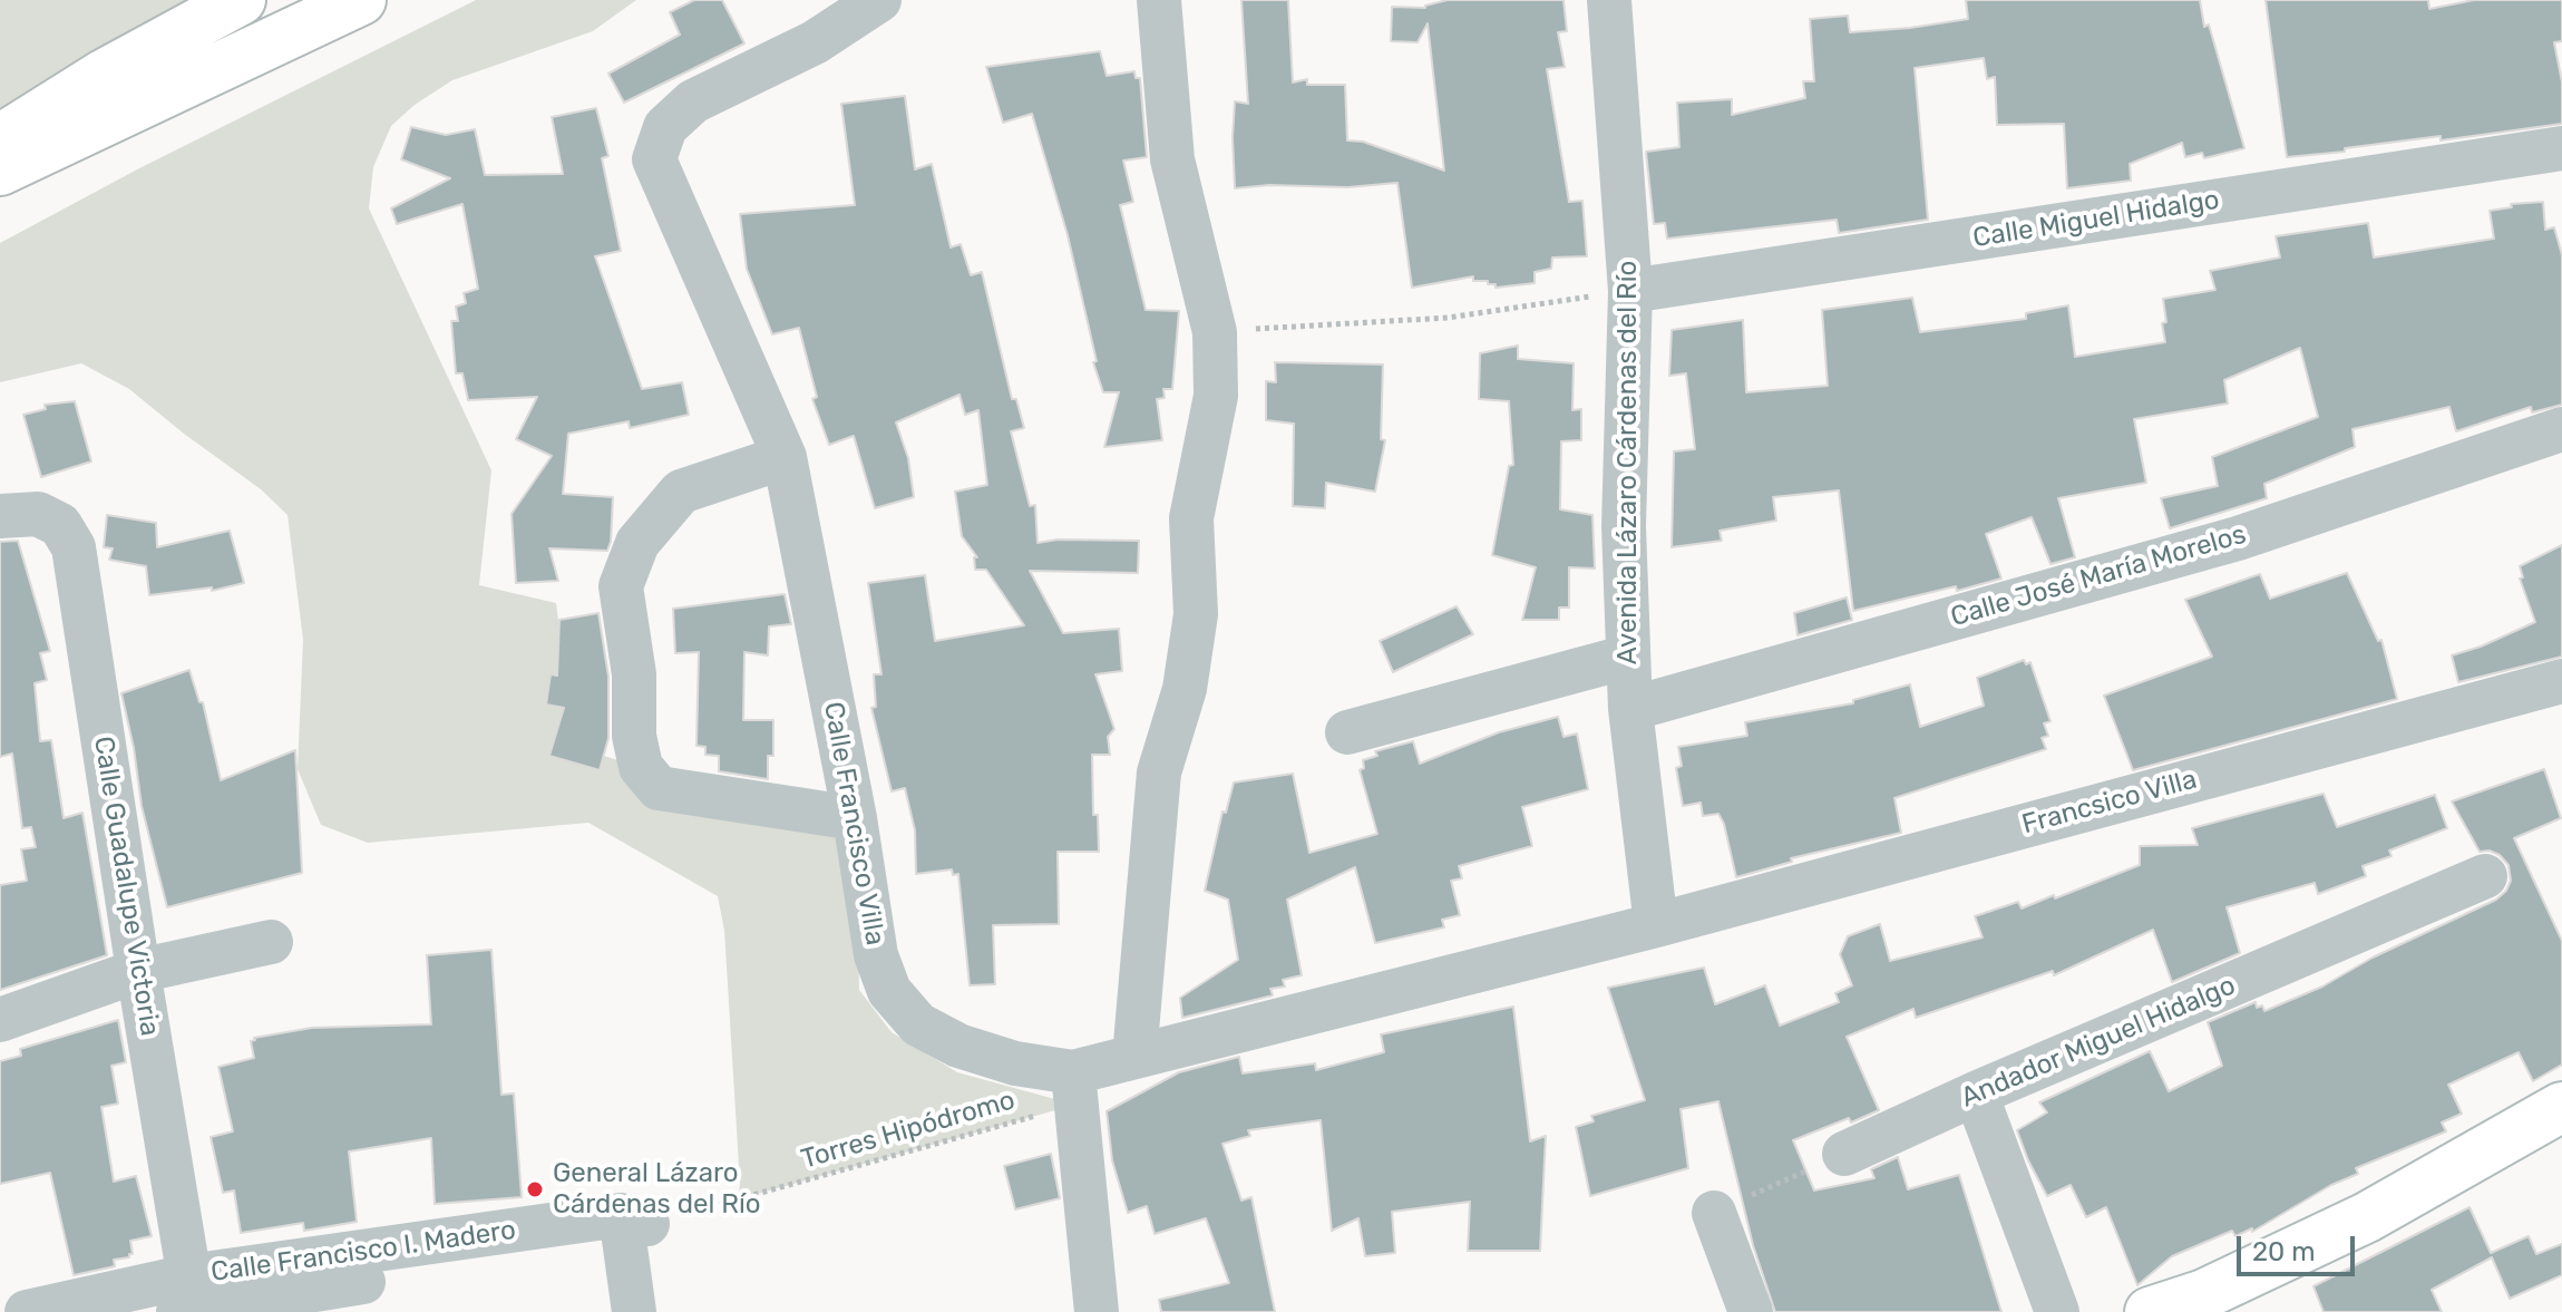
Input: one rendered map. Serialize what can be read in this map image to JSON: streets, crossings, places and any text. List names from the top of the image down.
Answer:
{
  "streets": {
    "street": [
      "Calle Miguel Hidalgo",
      "Avenida Lázaro Cárdenas del Río",
      "Calle José María Morelos",
      "Francsico Villa",
      "Calle Francisco Villa",
      "Calle Guadalupe Victoria",
      "Andador Miguel Hidalgo",
      "Calle Francisco I. Madero"
    ],
    "path": ["Torres Hipódromo"]
  },
  "crossings": [
    ["Calle Miguel Hidalgo", "Avenida Lázaro Cárdenas del Río"],
    ["Avenida Lázaro Cárdenas del Río", "Calle José María Morelos"],
    ["Avenida Lázaro Cárdenas del Río", "Francsico Villa"],
    ["Avenida Lázaro Cárdenas del Río", "Calle Francisco Villa"],
    ["Francsico Villa", "Calle Francisco Villa"],
    ["Calle Francisco Villa", "Torres Hipódromo"],
    ["Calle Guadalupe Victoria", "Calle Francisco I. Madero"],
    ["Torres Hipódromo", "Calle Francisco I. Madero"]
  ],
  "places": ["General Lázaro Cárdenas del Río"],
  "scale_bar": "20 m"
}
